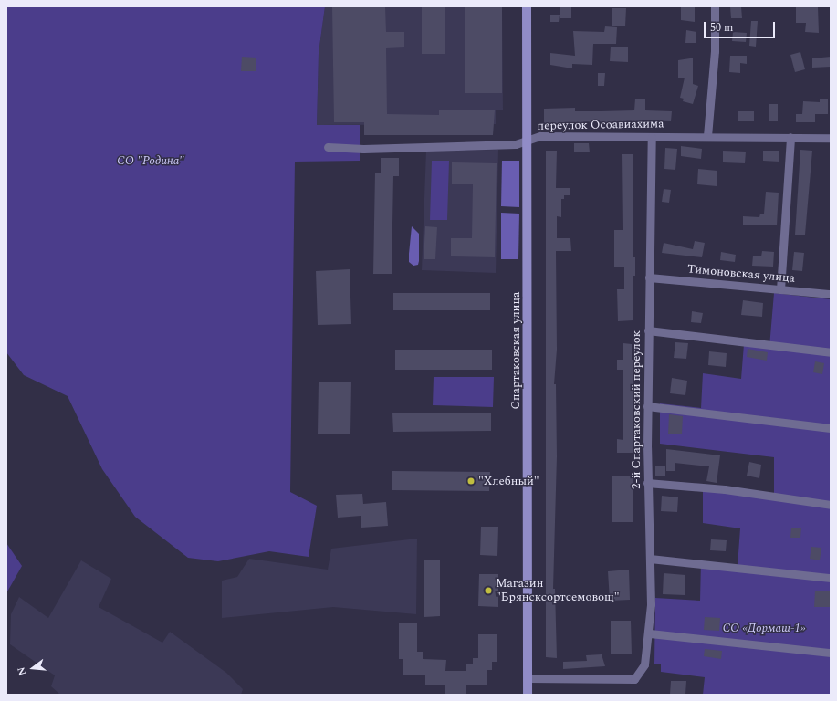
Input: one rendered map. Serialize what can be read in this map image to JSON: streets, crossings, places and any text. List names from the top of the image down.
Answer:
{
  "streets": {
    "street": [
      "переулок Осоавиахима",
      "Тимоновская улица",
      "Спартаковская улица",
      "2-й Спартаковский переулок"
    ]
  },
  "crossings": [
    ["переулок Осоавиахима", "Спартаковская улица"],
    ["переулок Осоавиахима", "2-й Спартаковский переулок"],
    ["Тимоновская улица", "2-й Спартаковский переулок"],
    ["Спартаковская улица", "2-й Спартаковский переулок"]
  ],
  "parks": ["СО \"Родина\"", "СО «Дормаш-1»"],
  "places": ["\"Хлебный\"", "Магазин \"Брянсксортсемовощ\""],
  "scale_bar": "50 m",
  "north": "left"
}
